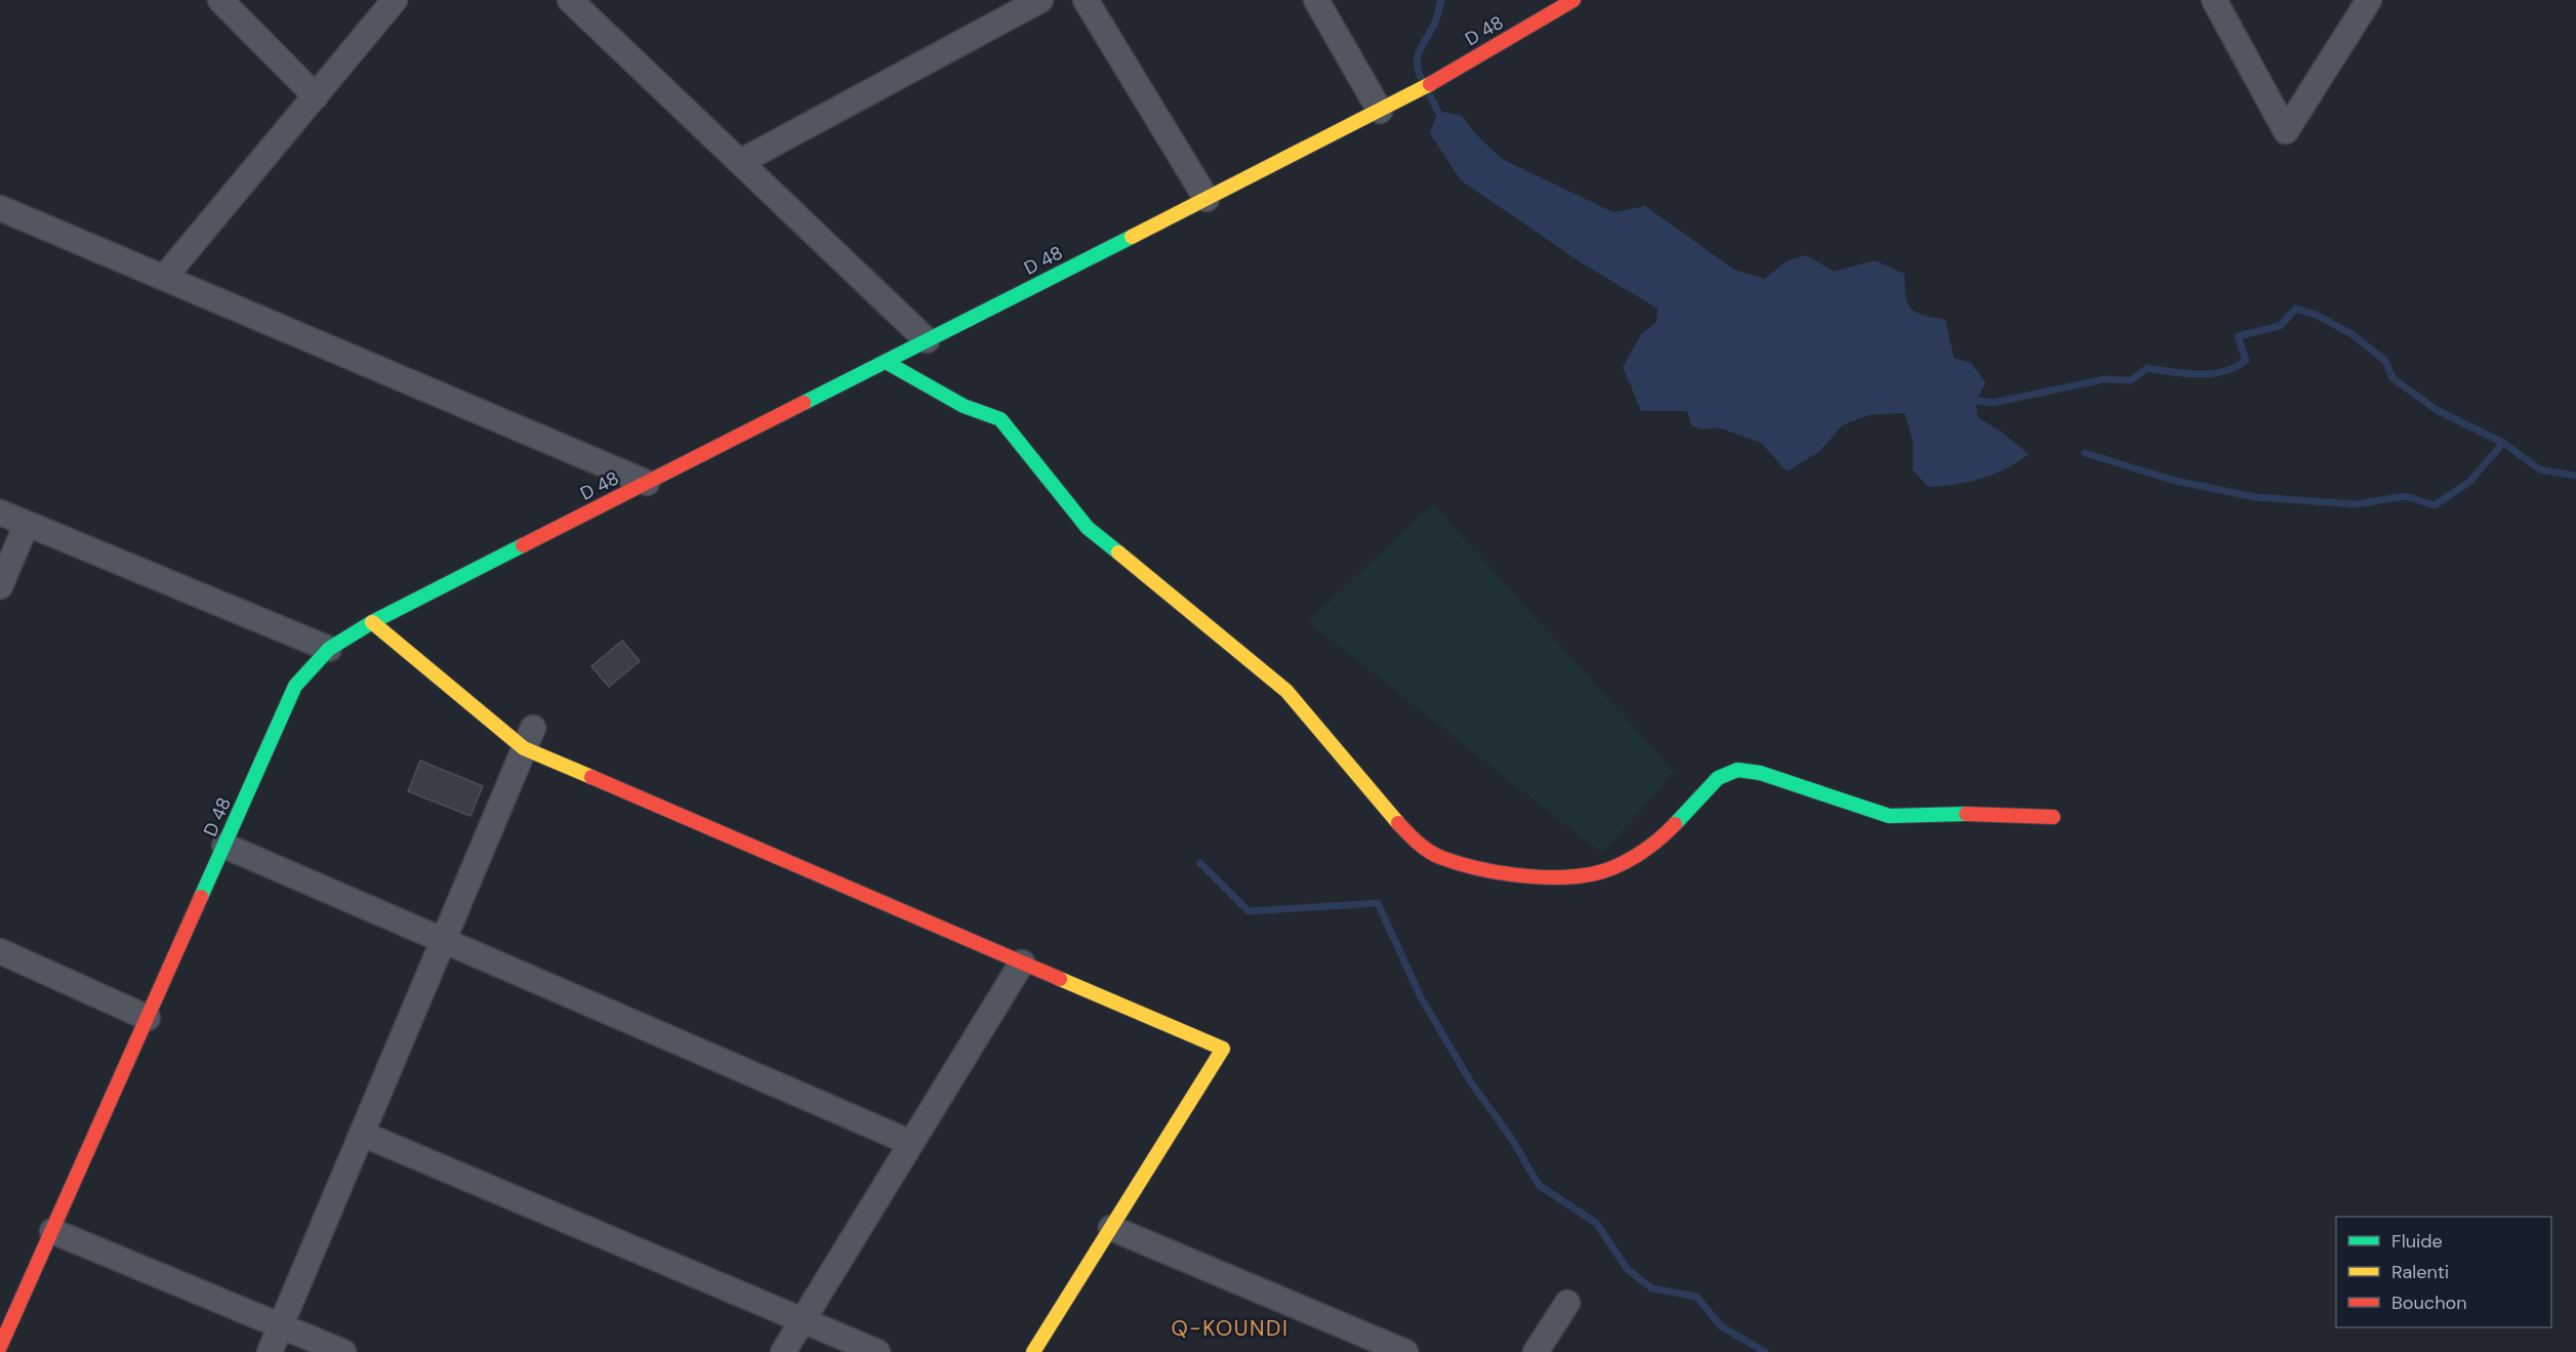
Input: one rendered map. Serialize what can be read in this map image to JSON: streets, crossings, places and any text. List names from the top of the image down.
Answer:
{
  "streets": {
    "street": ["D 48"]
  },
  "districts": ["Q-KOUNDI"],
  "legend": ["Fluide", "Ralenti", "Bouchon"]
}
